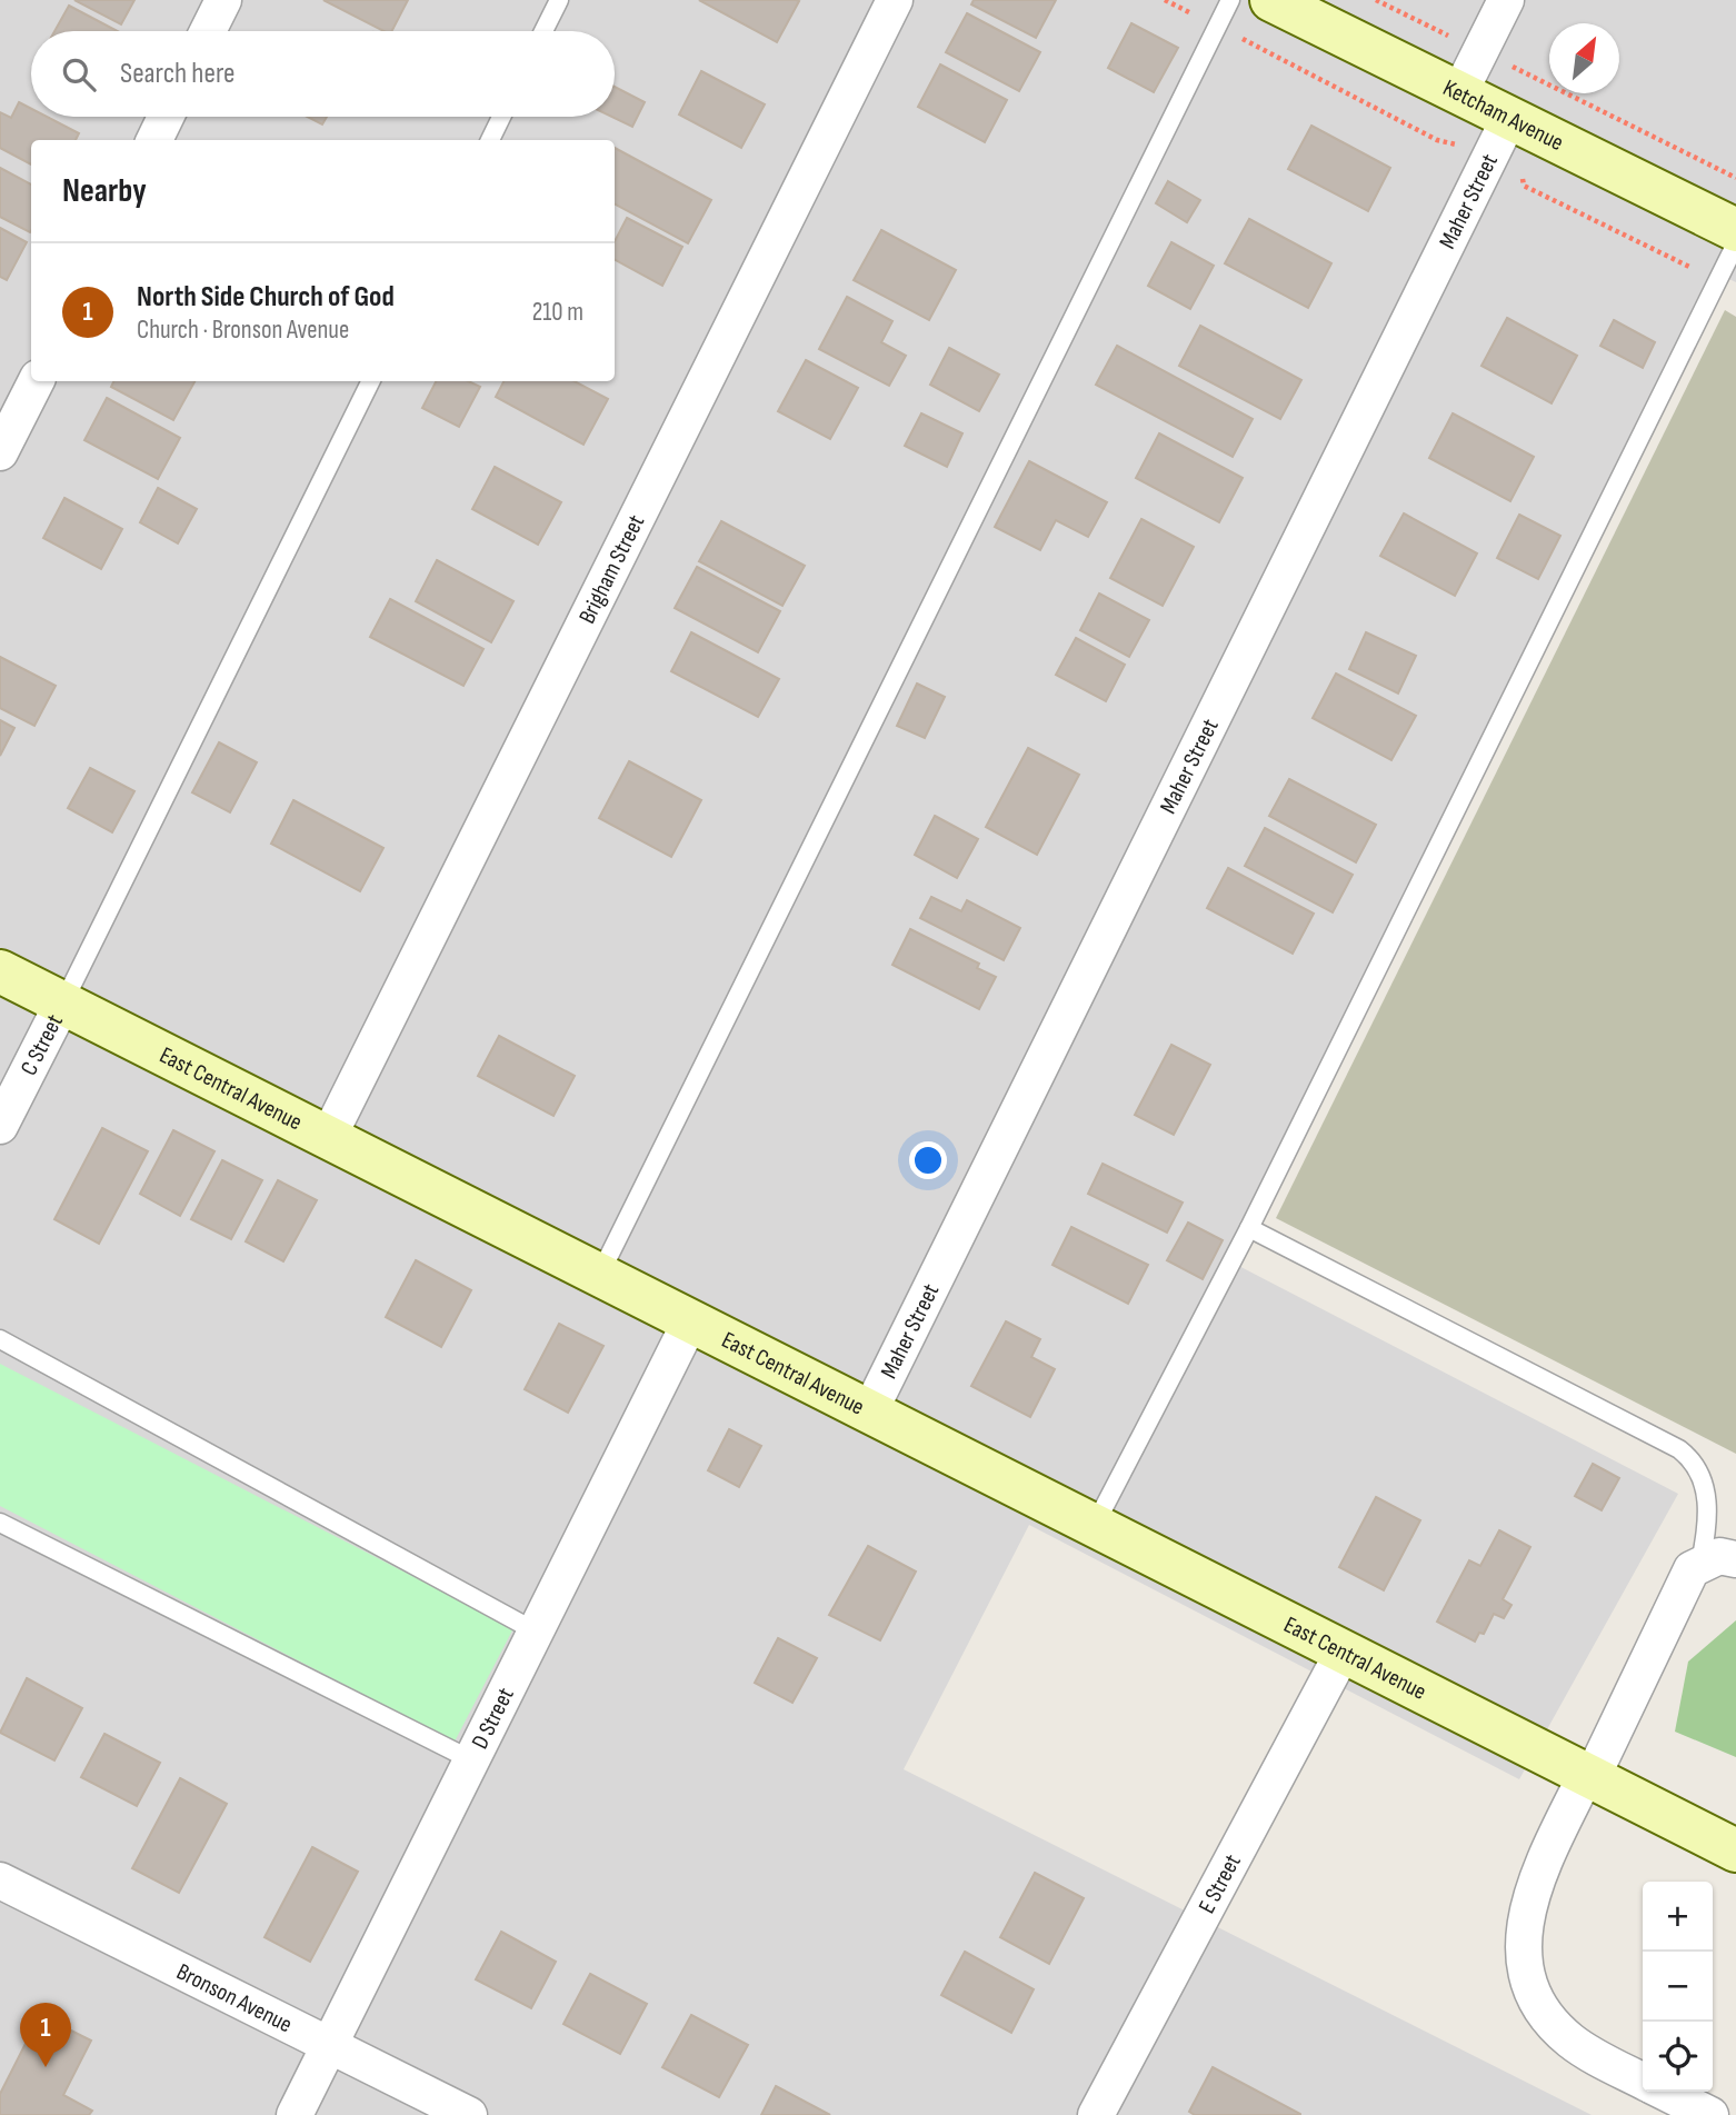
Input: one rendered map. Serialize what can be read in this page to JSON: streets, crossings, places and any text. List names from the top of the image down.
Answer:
{
  "streets": {
    "street": [
      "Ketcham Avenue",
      "Maher Street",
      "Brigham Street",
      "C Street",
      "East Central Avenue",
      "D Street",
      "E Street",
      "Bronson Avenue"
    ]
  },
  "crossings": [
    ["Ketcham Avenue", "Maher Street"],
    ["Maher Street", "East Central Avenue"],
    ["Brigham Street", "East Central Avenue"],
    ["C Street", "East Central Avenue"],
    ["East Central Avenue", "D Street"],
    ["East Central Avenue", "E Street"],
    ["D Street", "Bronson Avenue"]
  ],
  "north": "top right",
  "page": {
    "search": "Search here",
    "heading": "Nearby",
    "list": [
      {
        "mark": "1",
        "name": "North Side Church of God",
        "note": "Church · Bronson Avenue",
        "value": "210 m"
      }
    ],
    "map_buttons": ["+", "−"],
    "pins": "1"
  }
}
